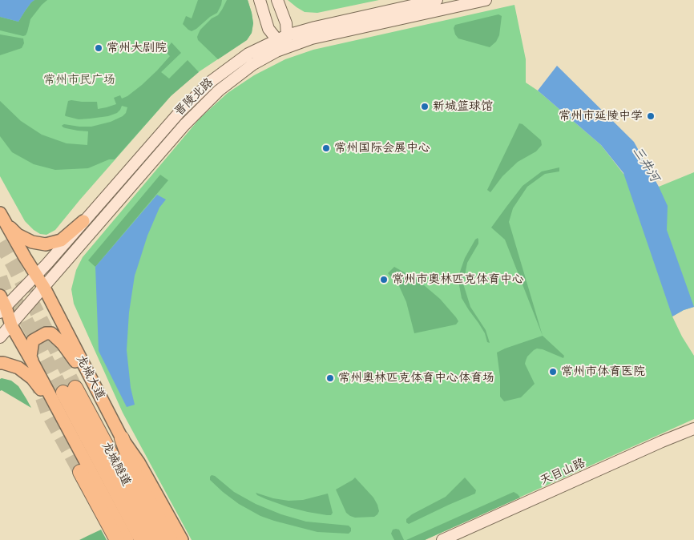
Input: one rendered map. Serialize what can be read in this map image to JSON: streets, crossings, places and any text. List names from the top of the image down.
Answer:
{
  "streets": {
    "highway": ["龙城隧道"],
    "main road": ["晋陵北路", "龙城大道", "天目山路"]
  },
  "crossings": [
    ["晋陵北路", "龙城大道"]
  ],
  "water": ["三井河"],
  "parks": ["常州市民广场"],
  "places": [
    "常州大剧院",
    "新城篮球馆",
    "常州市延陵中学",
    "常州国际会展中心",
    "常州市奥林匹克体育中心",
    "常州市体育医院",
    "常州奥林匹克体育中心体育场"
  ]
}
